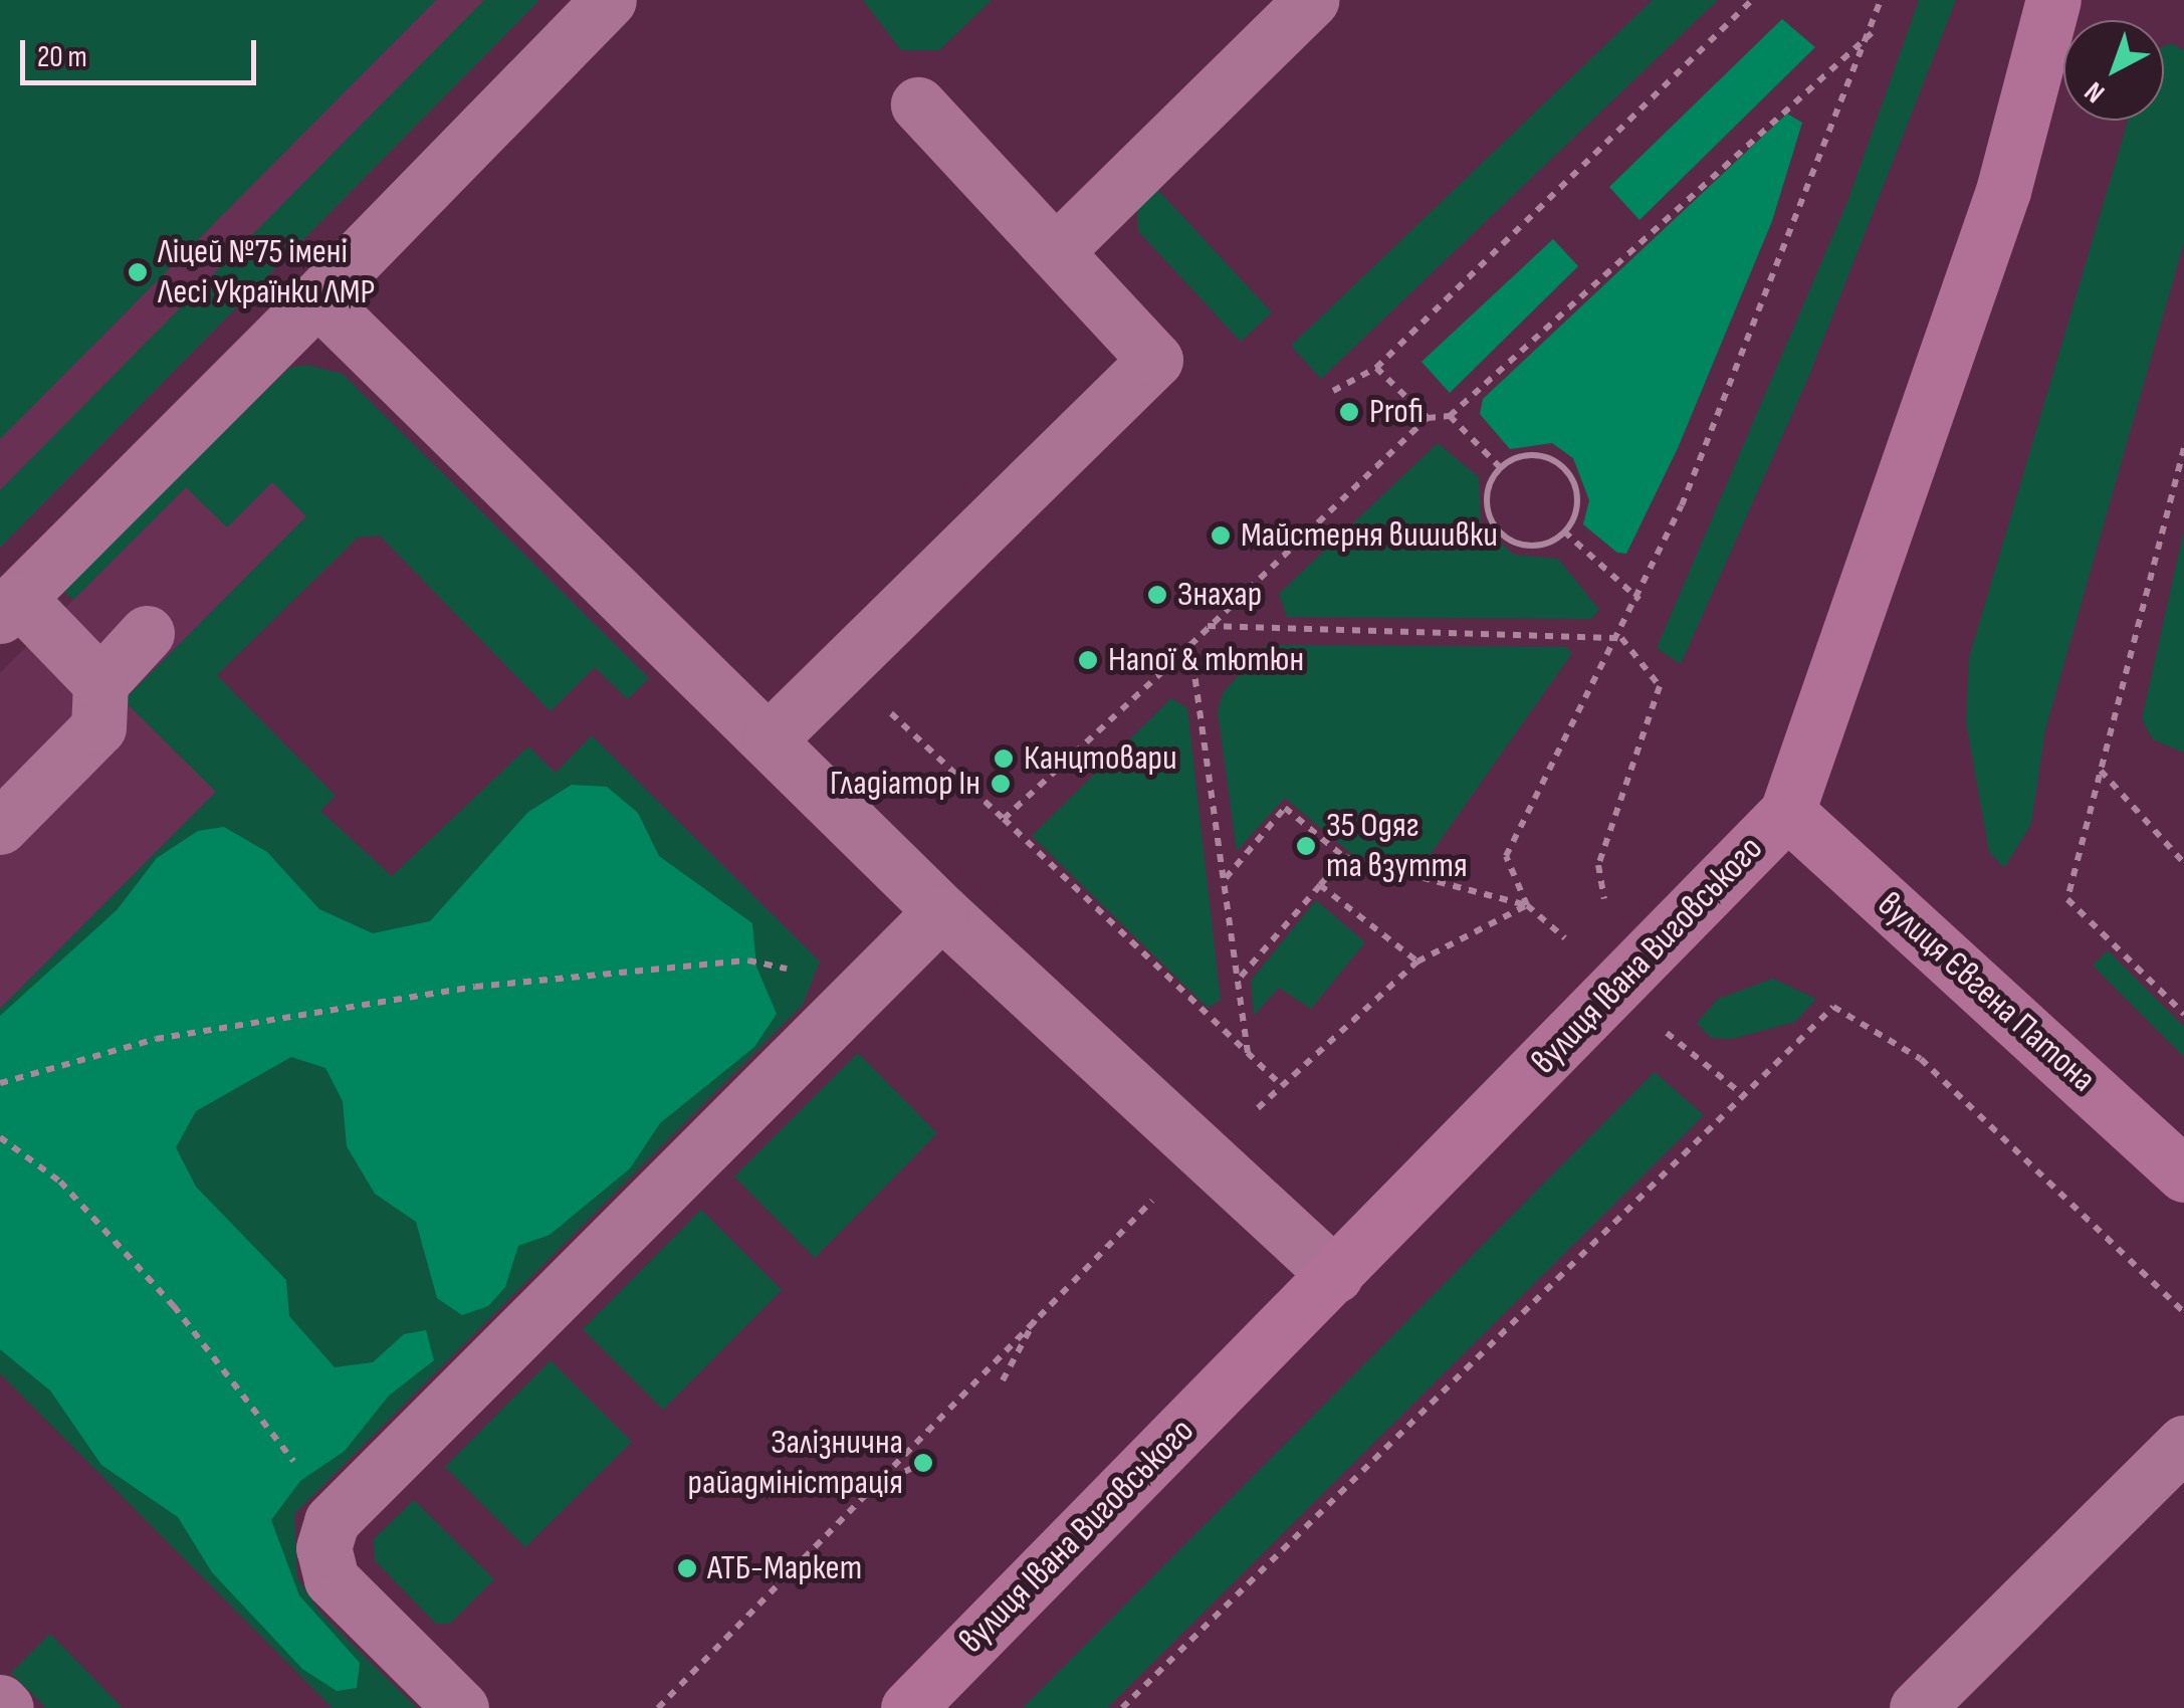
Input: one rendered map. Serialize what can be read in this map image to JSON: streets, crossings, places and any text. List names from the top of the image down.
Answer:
{
  "streets": {
    "main road": ["вулиця Івана Виговського", "вулиця Євгена Патона"]
  },
  "crossings": [
    ["вулиця Івана Виговського", "вулиця Євгена Патона"]
  ],
  "places": [
    "Ліцей №75 імені Лесі Українки ЛМР",
    "Profi",
    "Майстерня вишивки",
    "Знахар",
    "Напої & тютюн",
    "Канцтовари",
    "Гладіатор Ін",
    "35 Одяг та взуття",
    "Залізнична райадміністрація",
    "АТБ-Маркет"
  ],
  "scale_bar": "20 m",
  "north": "bottom left"
}
